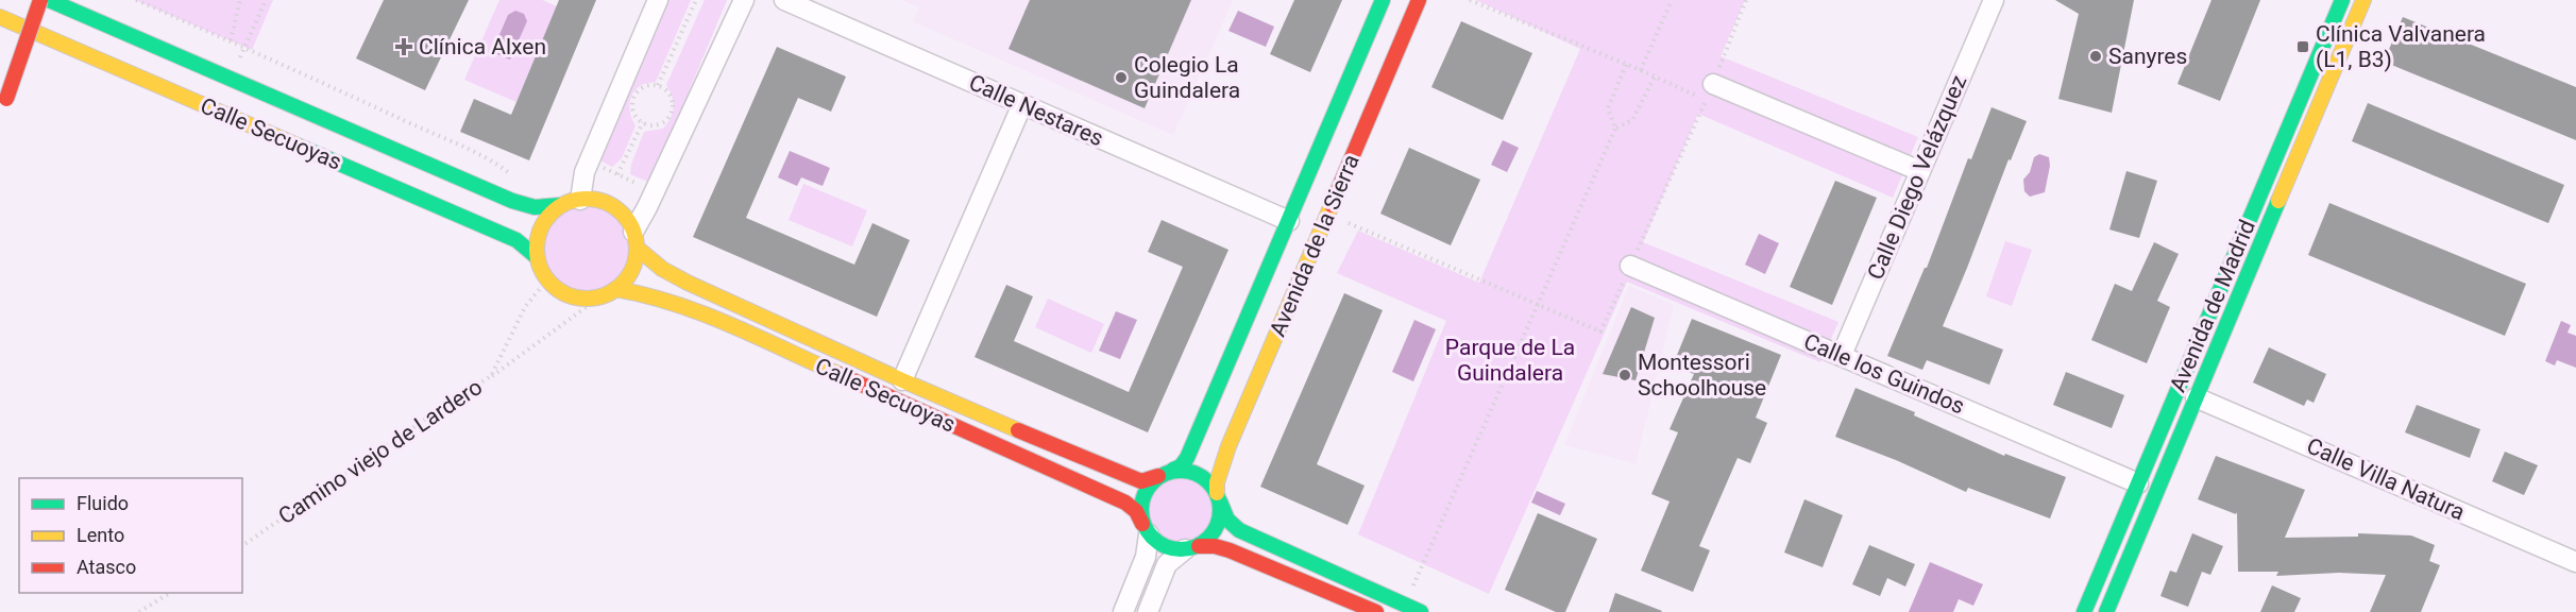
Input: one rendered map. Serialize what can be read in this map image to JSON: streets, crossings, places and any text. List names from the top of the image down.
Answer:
{
  "streets": {
    "main road": ["Calle Secuoyas", "Avenida de la Sierra", "Avenida de Madrid"],
    "street": [
      "Calle Nestares",
      "Calle Diego Velázquez",
      "Calle los Guindos",
      "Calle Villa Natura"
    ],
    "path": ["Camino viejo de Lardero"]
  },
  "crossings": [
    ["Calle Nestares", "Avenida de la Sierra"],
    ["Calle Secuoyas", "Avenida de la Sierra"],
    ["Calle Secuoyas", "Camino viejo de Lardero"],
    ["Calle Diego Velázquez", "Calle los Guindos"],
    ["Avenida de Madrid", "Calle los Guindos"],
    ["Avenida de Madrid", "Calle Villa Natura"]
  ],
  "parks": ["Parque de La Guindalera"],
  "places": {
    "health": ["Clínica Alxen"],
    "transit": ["Clínica Valvanera (L1, B3)"],
    "other": ["Sanyres", "Colegio La Guindalera", "Montessori Schoolhouse"]
  },
  "legend": ["Fluido", "Lento", "Atasco"]
}
